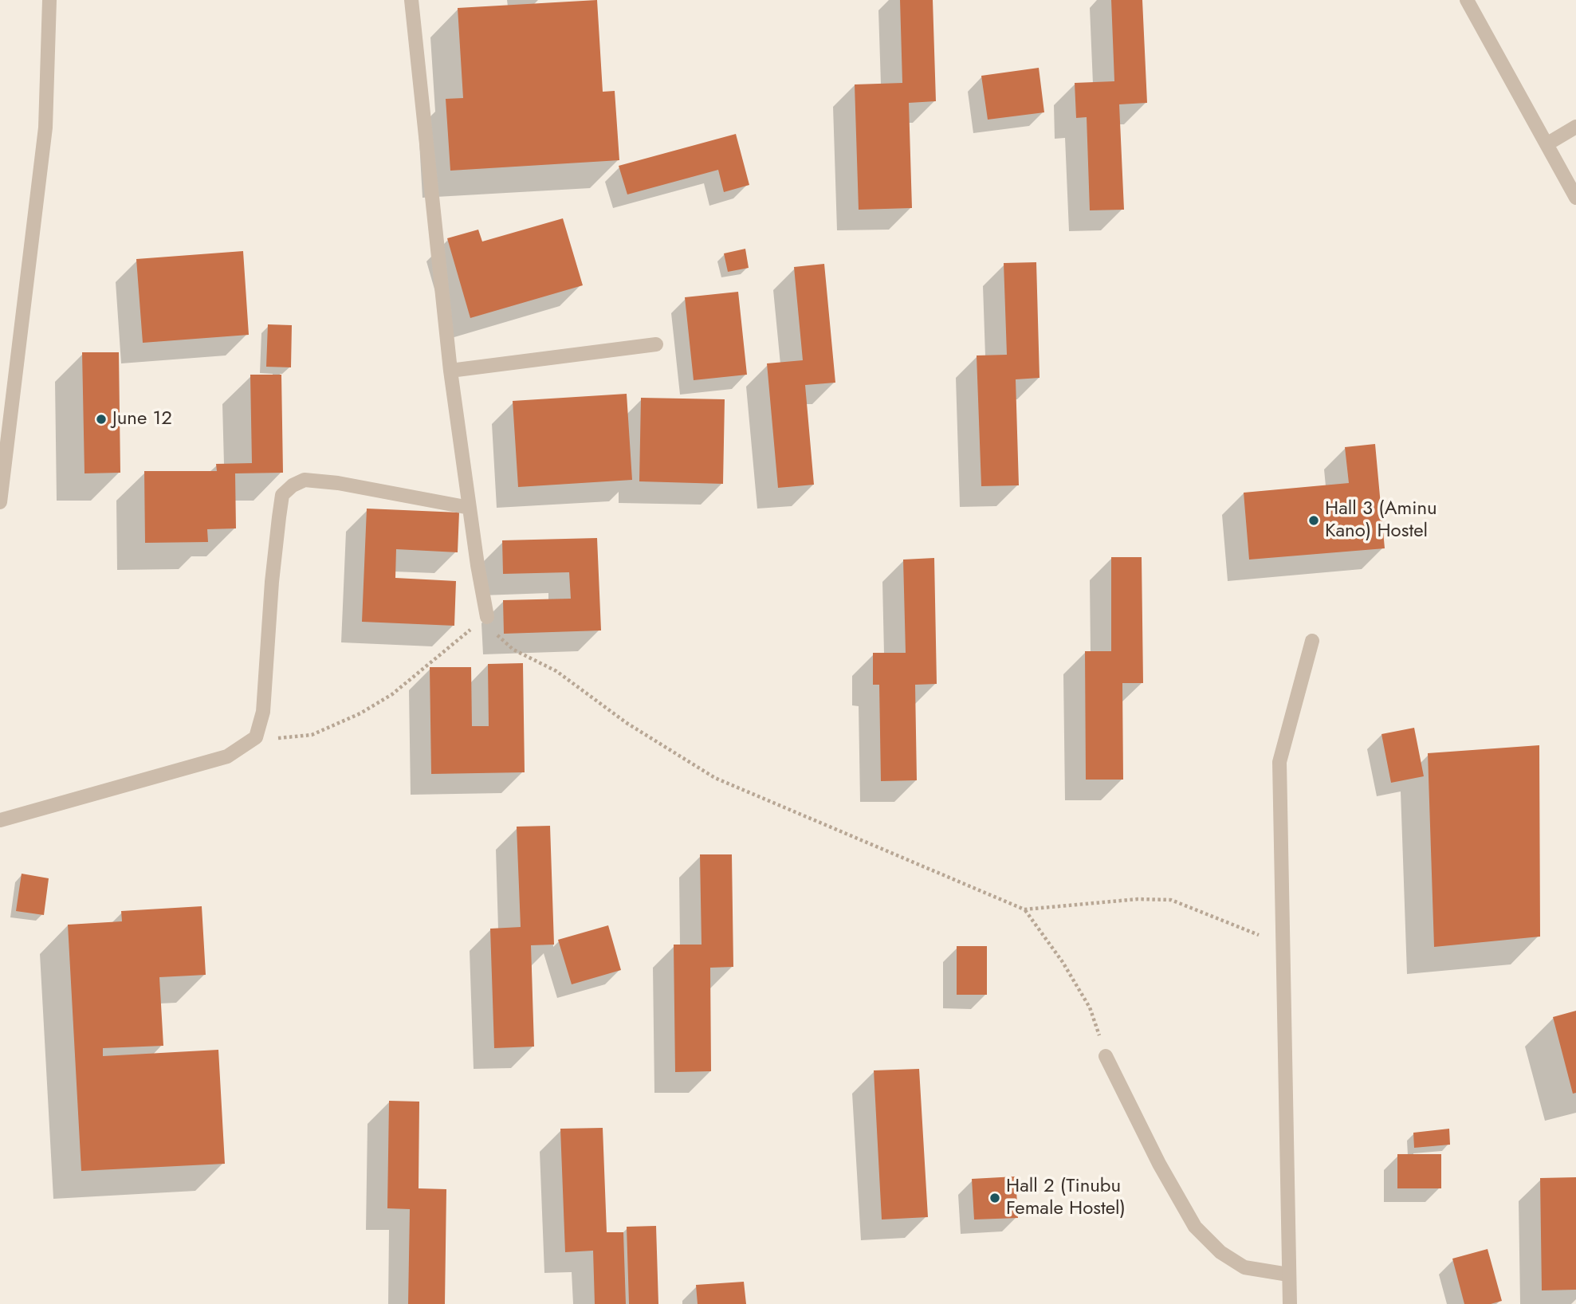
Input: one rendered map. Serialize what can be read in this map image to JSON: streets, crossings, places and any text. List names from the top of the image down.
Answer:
{
  "places": ["June 12", "Hall 3 (Aminu Kano) Hostel", "Hall 2 (Tinubu Female Hostel)"]
}
